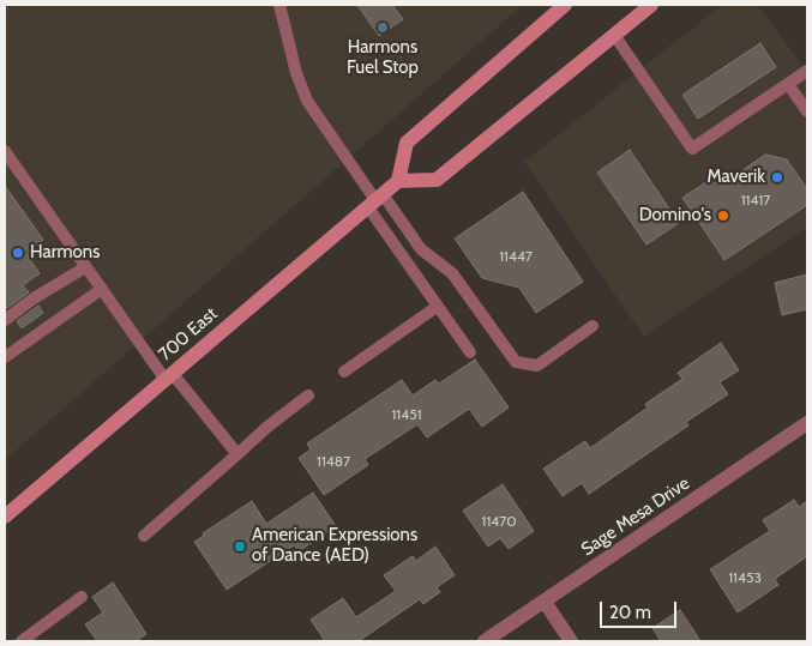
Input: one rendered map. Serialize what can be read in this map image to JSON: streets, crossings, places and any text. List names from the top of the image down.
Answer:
{
  "streets": {
    "main road": ["700 East"],
    "street": ["Sage Mesa Drive"]
  },
  "places": [
    "Harmons Fuel Stop",
    "Maverik",
    "Domino's",
    "Harmons",
    "American Expressions of Dance (AED)"
  ],
  "house_numbers": [
    "11417",
    "11447",
    "11451",
    "11487",
    "11470",
    "11453"
  ],
  "scale_bar": "20 m"
}
